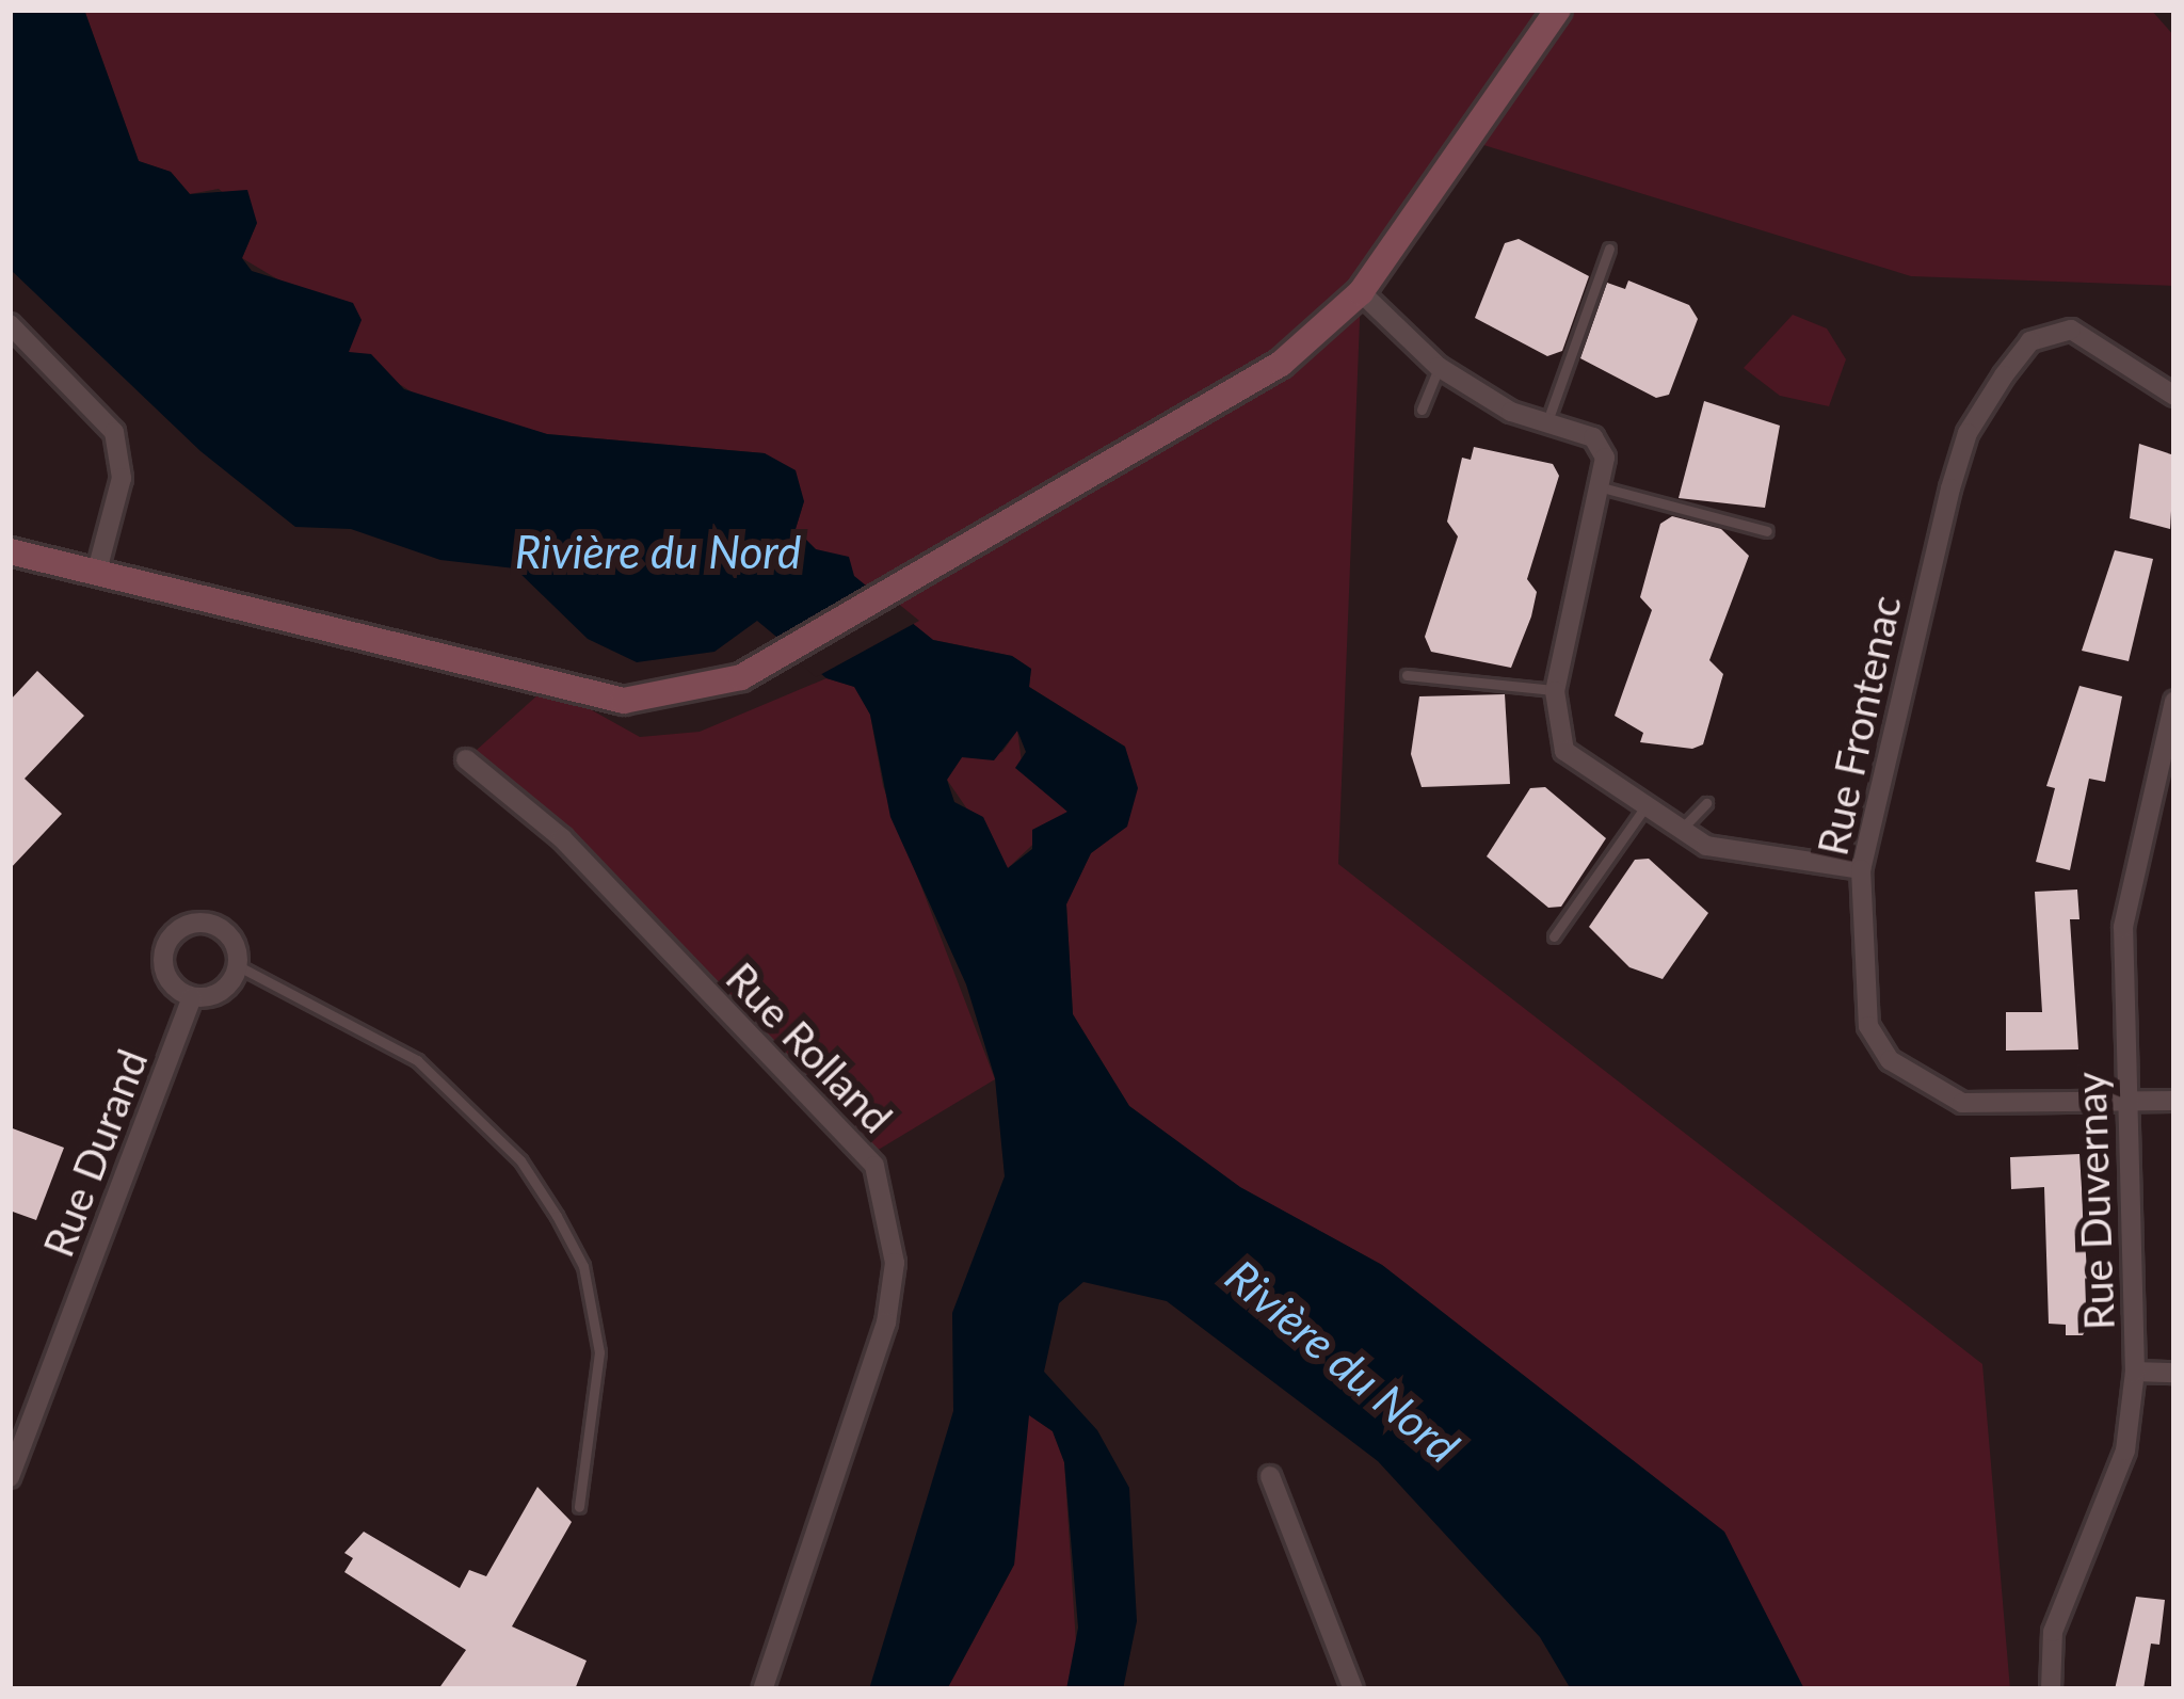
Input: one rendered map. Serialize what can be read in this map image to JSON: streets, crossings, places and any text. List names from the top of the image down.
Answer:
{
  "streets": {
    "street": [
      "Rue Frontenac",
      "Rue Rolland",
      "Rue Durand",
      "Rue Duvernay"
    ]
  },
  "crossings": [
    ["Rue Frontenac", "Rue Duvernay"]
  ],
  "water": ["Rivière du Nord"]
}
